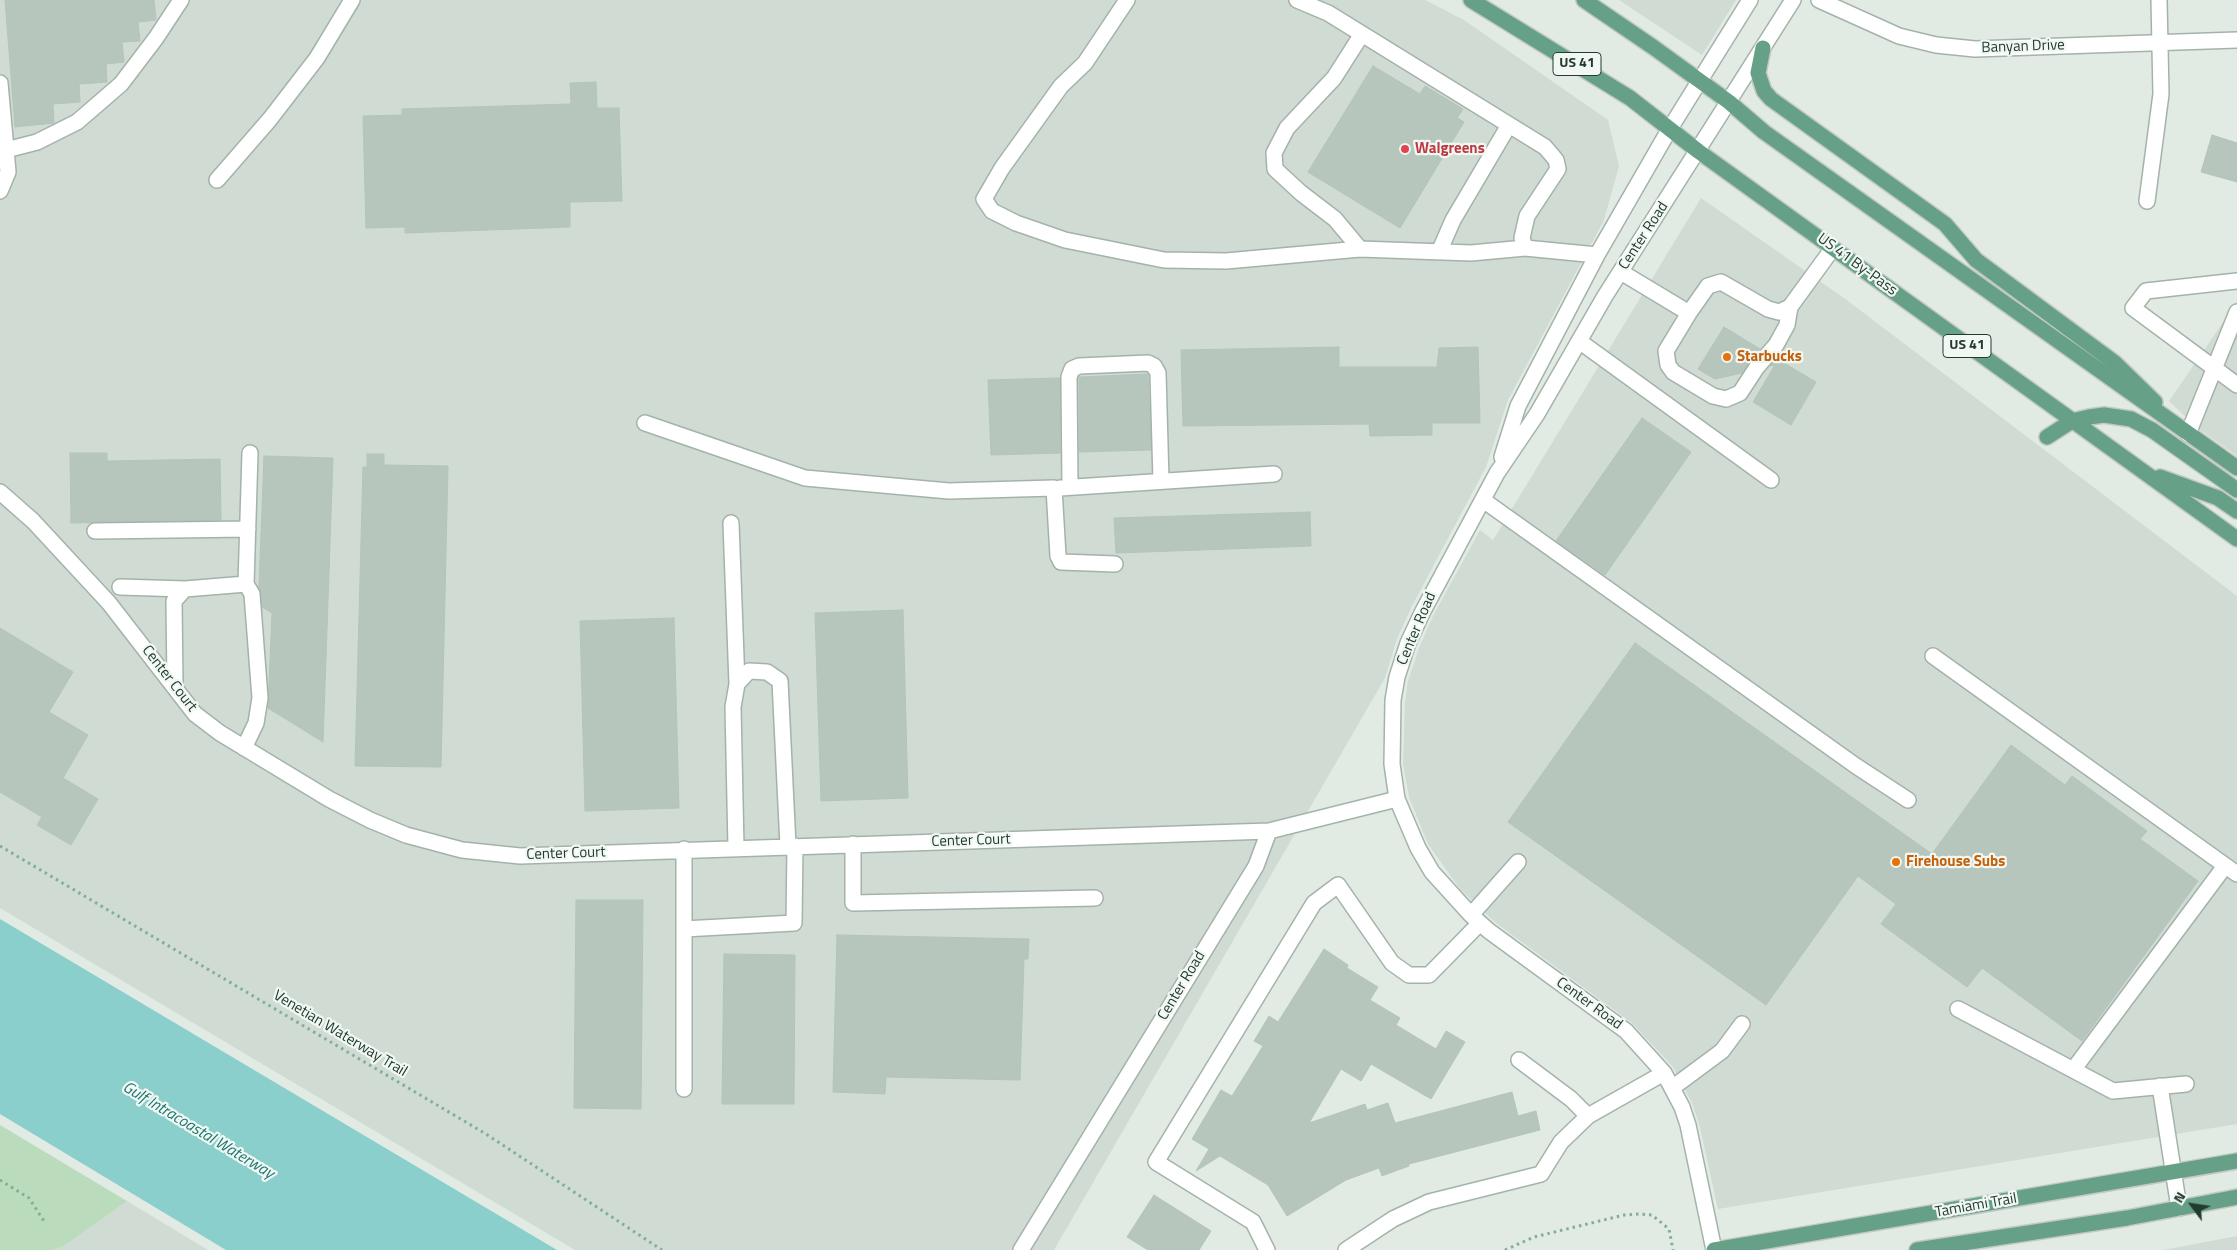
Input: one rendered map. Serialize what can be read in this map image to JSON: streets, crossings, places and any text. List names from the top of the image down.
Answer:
{
  "streets": {
    "main road": ["US 41", "US 41 By-Pass", "Tamiami Trail"],
    "street": ["Banyan Drive", "Center Road", "Center Court"],
    "path": ["Venetian Waterway Trail"]
  },
  "crossings": [
    ["Center Road", "US 41 By-Pass"],
    ["Center Road", "Center Court"],
    ["Center Road", "Tamiami Trail"]
  ],
  "water": ["Gulf Intracoastal Waterway"],
  "places": ["Walgreens", "Starbucks", "Firehouse Subs"],
  "north": "top left"
}
